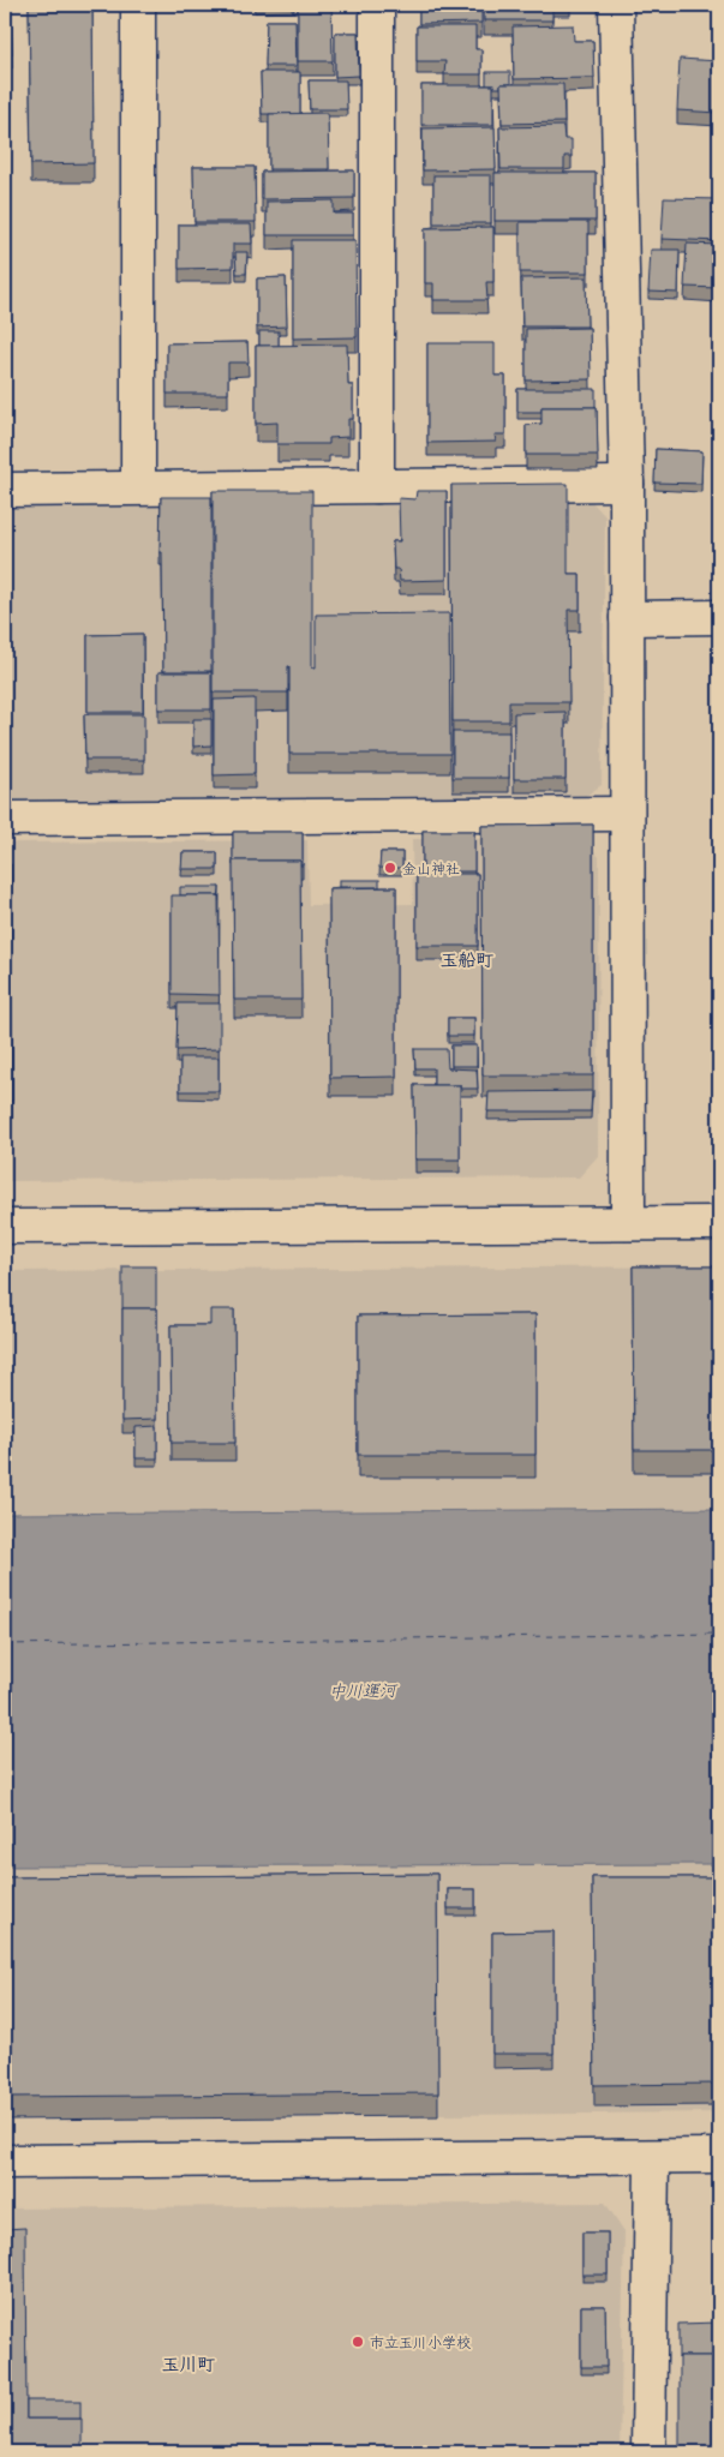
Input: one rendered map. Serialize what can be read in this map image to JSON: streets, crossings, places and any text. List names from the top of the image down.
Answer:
{
  "districts": ["玉船町", "玉川町"],
  "water": ["中川運河"],
  "places": ["金山神社", "市立玉川小学校"]
}
